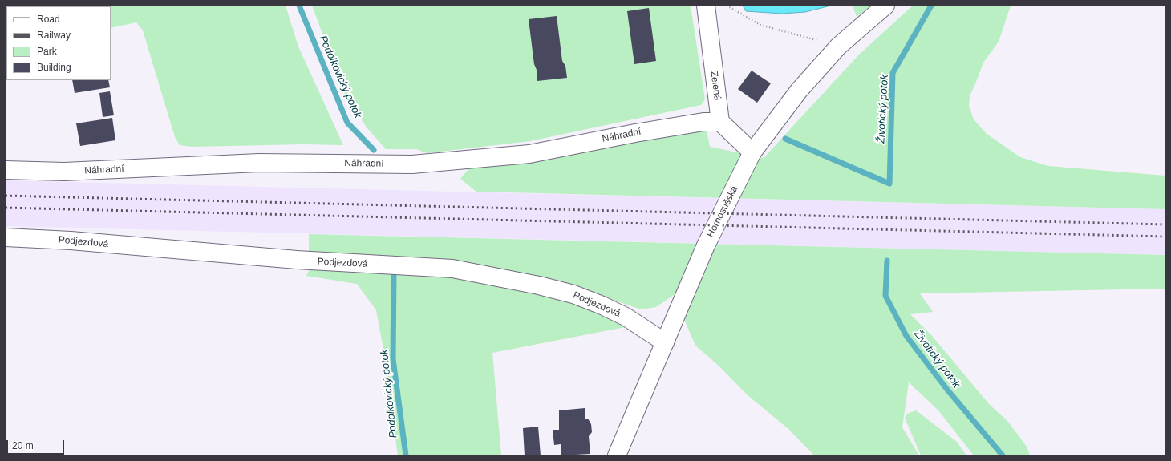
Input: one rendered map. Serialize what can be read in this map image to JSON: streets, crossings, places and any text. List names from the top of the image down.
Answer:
{
  "streets": {
    "street": [
      "Zelená",
      "Náhradní",
      "Hornosušská",
      "Podjezdová"
    ]
  },
  "crossings": [
    ["Zelená", "Náhradní"],
    ["Hornosušská", "Podjezdová"]
  ],
  "water": ["Podolkovický potok", "Životický potok"],
  "legend": [
    "Road",
    "Railway",
    "Park",
    "Building"
  ],
  "scale_bar": "20 m"
}
